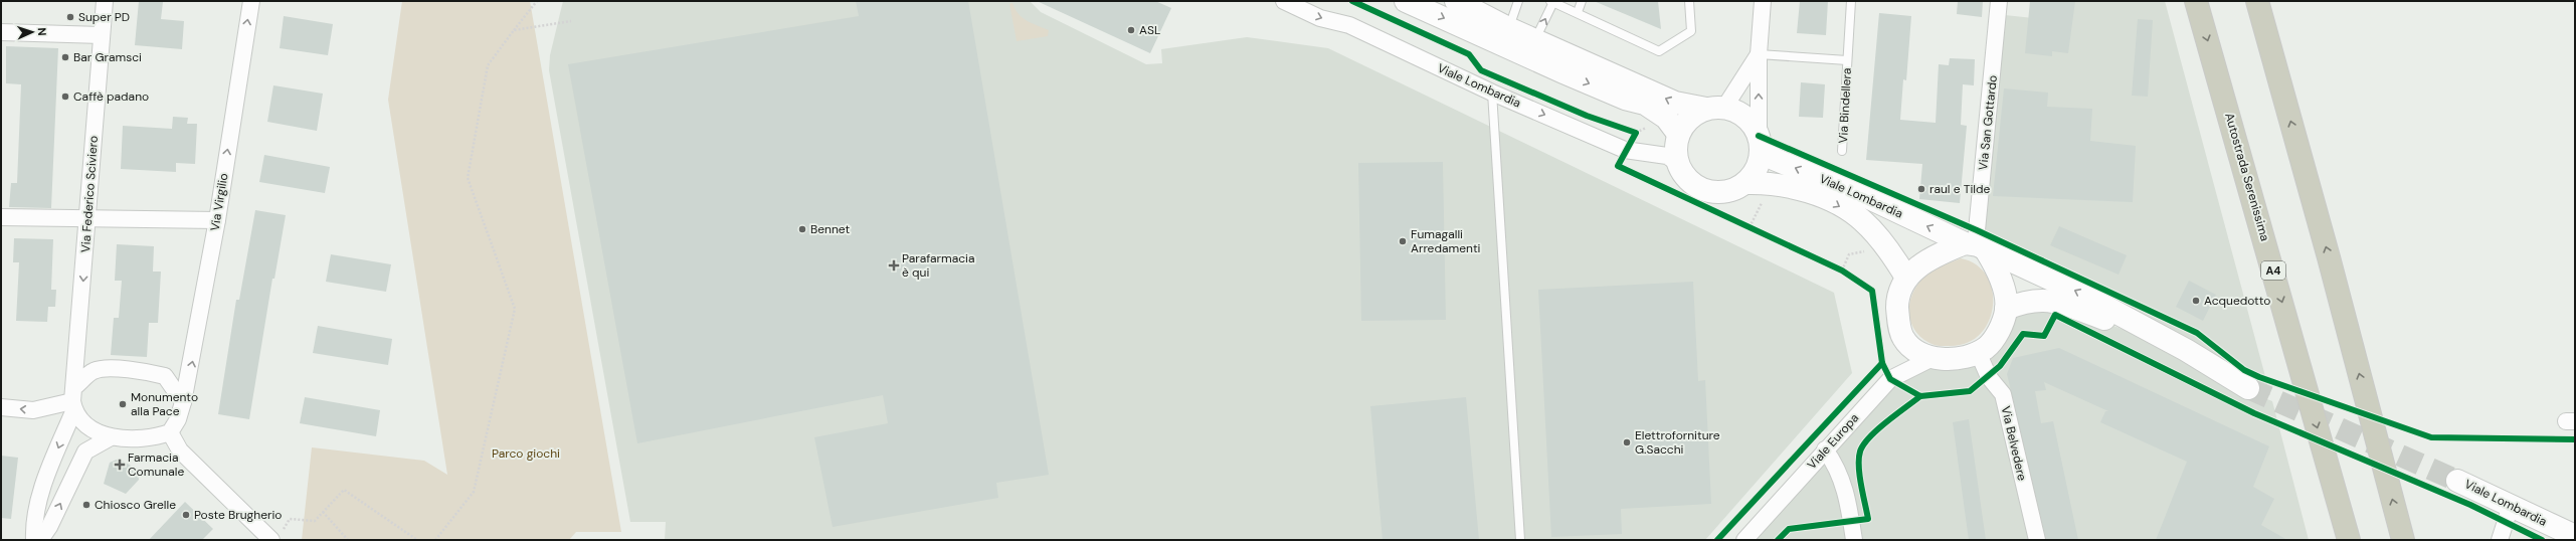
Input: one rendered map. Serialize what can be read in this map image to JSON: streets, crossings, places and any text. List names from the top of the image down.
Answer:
{
  "streets": {
    "highway": ["Autostrada Serenissima", "A4"],
    "main road": ["Viale Lombardia"],
    "street": [
      "Via San Gottardo",
      "Via Federico Sciviero",
      "Via Virgilio",
      "Viale Europa",
      "Via Belvedere"
    ],
    "lane": ["Via Bindellera"]
  },
  "crossings": [
    ["Viale Lombardia", "Via San Gottardo"],
    ["Viale Lombardia", "Viale Europa"],
    ["Viale Lombardia", "Via Belvedere"],
    ["Via San Gottardo", "Viale Europa"],
    ["Via San Gottardo", "Via Belvedere"],
    ["Via Federico Sciviero", "Via Virgilio"],
    ["Viale Europa", "Via Belvedere"]
  ],
  "one_way": ["Via Federico Sciviero", "Via Virgilio"],
  "parks": ["Parco giochi"],
  "places": {
    "other": [
      "Super PD",
      "ASL",
      "Bar Gramsci",
      "Caffè padano",
      "raul e Tilde",
      "Bennet",
      "Fumagalli Arredamenti",
      "Acquedotto",
      "Monumento alla Pace",
      "Elettroforniture G.Sacchi",
      "Chiosco Grelle",
      "Poste Brugherio"
    ],
    "health": ["Parafarmacia è qui", "Farmacia Comunale"]
  },
  "north": "right"
}
